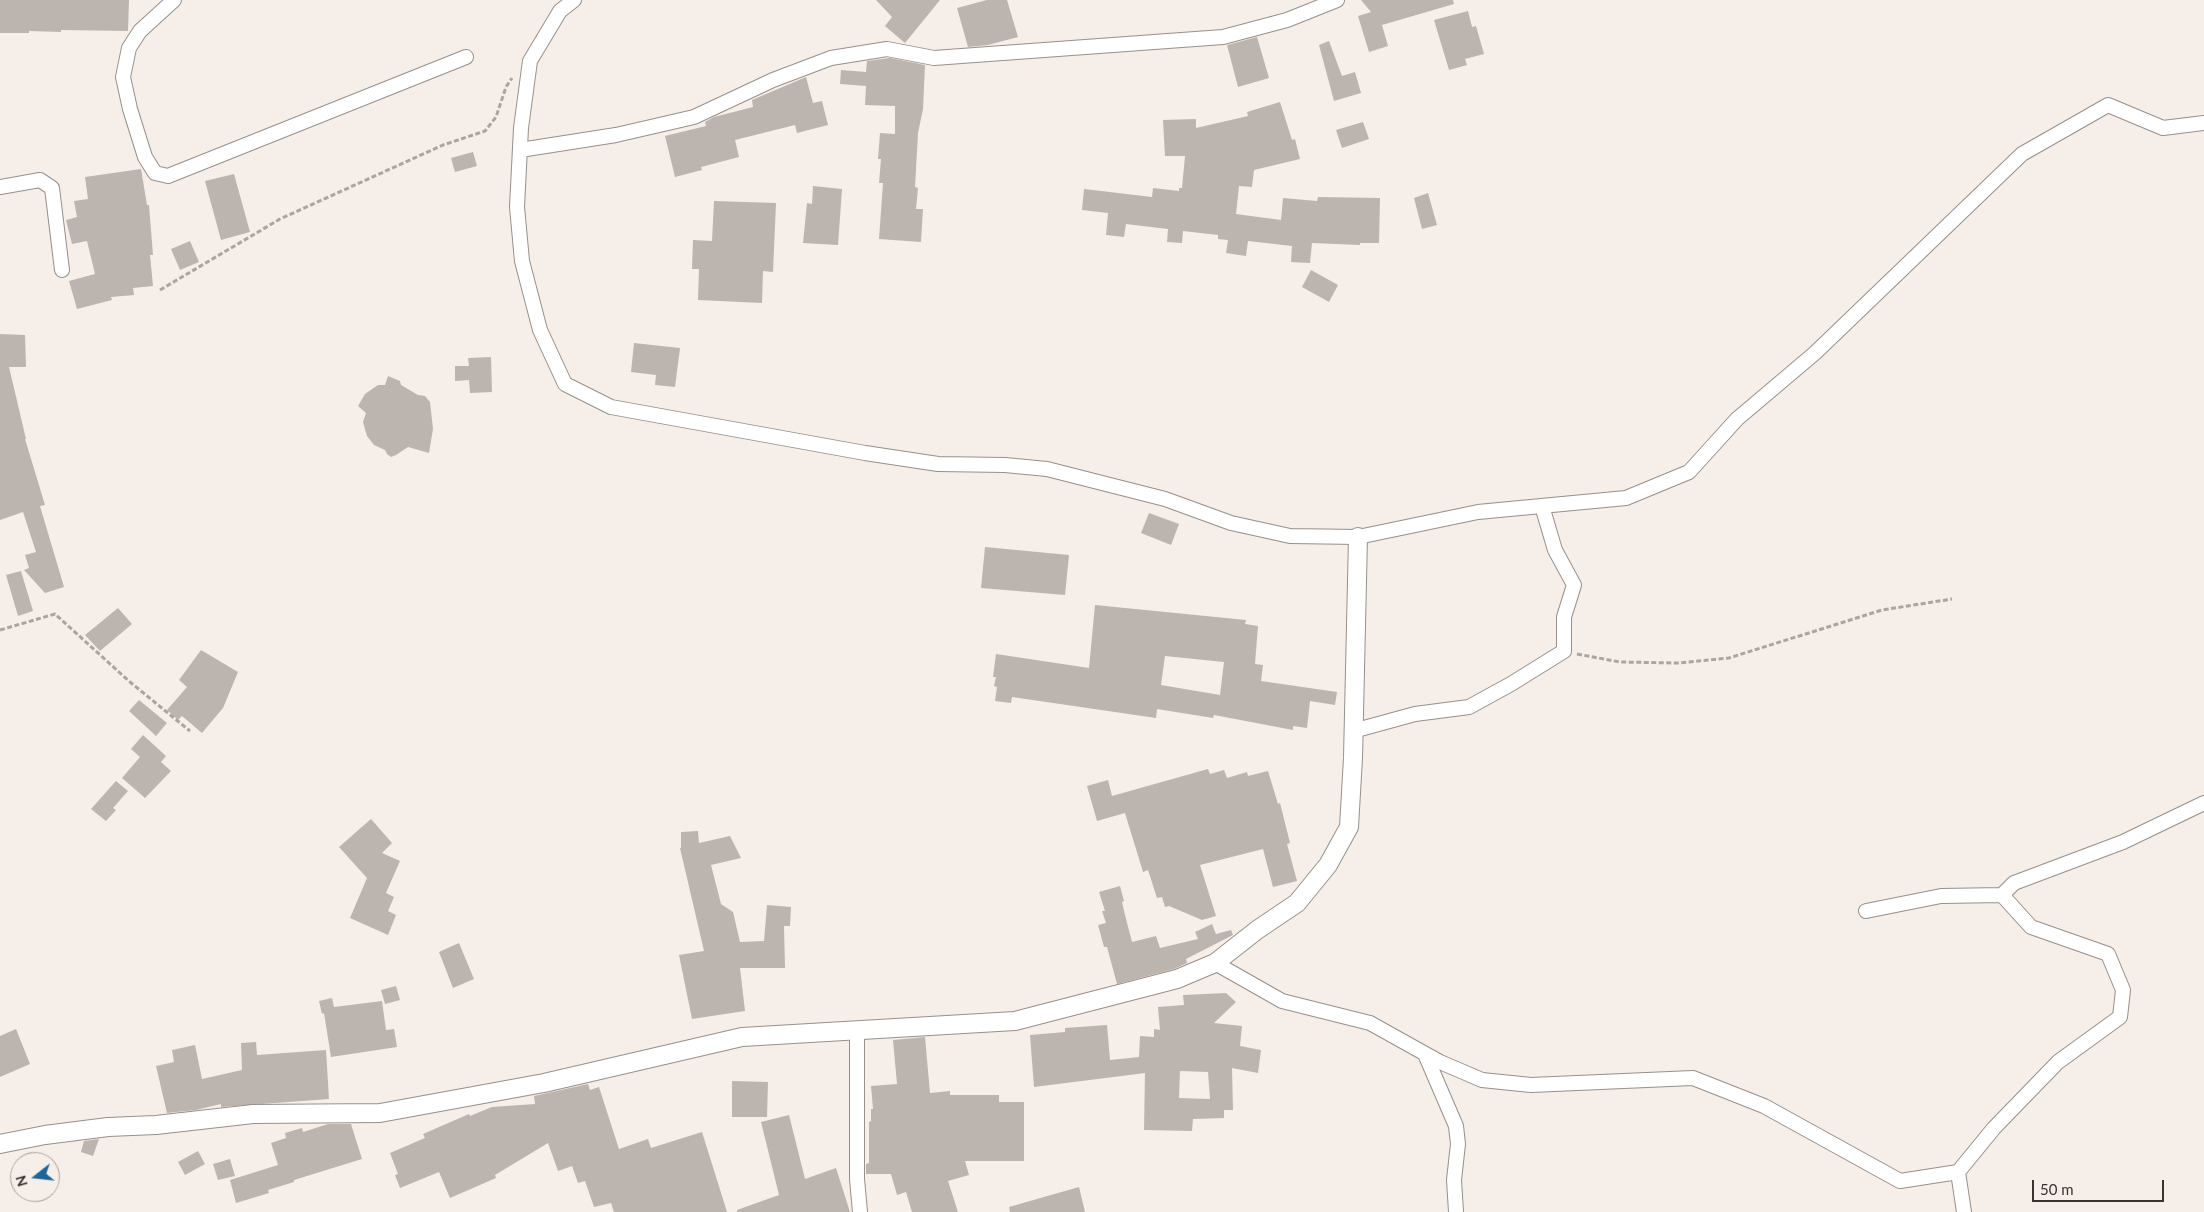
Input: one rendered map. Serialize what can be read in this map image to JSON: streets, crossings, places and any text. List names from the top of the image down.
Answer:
{
  "scale_bar": "50 m",
  "north": "left"
}
